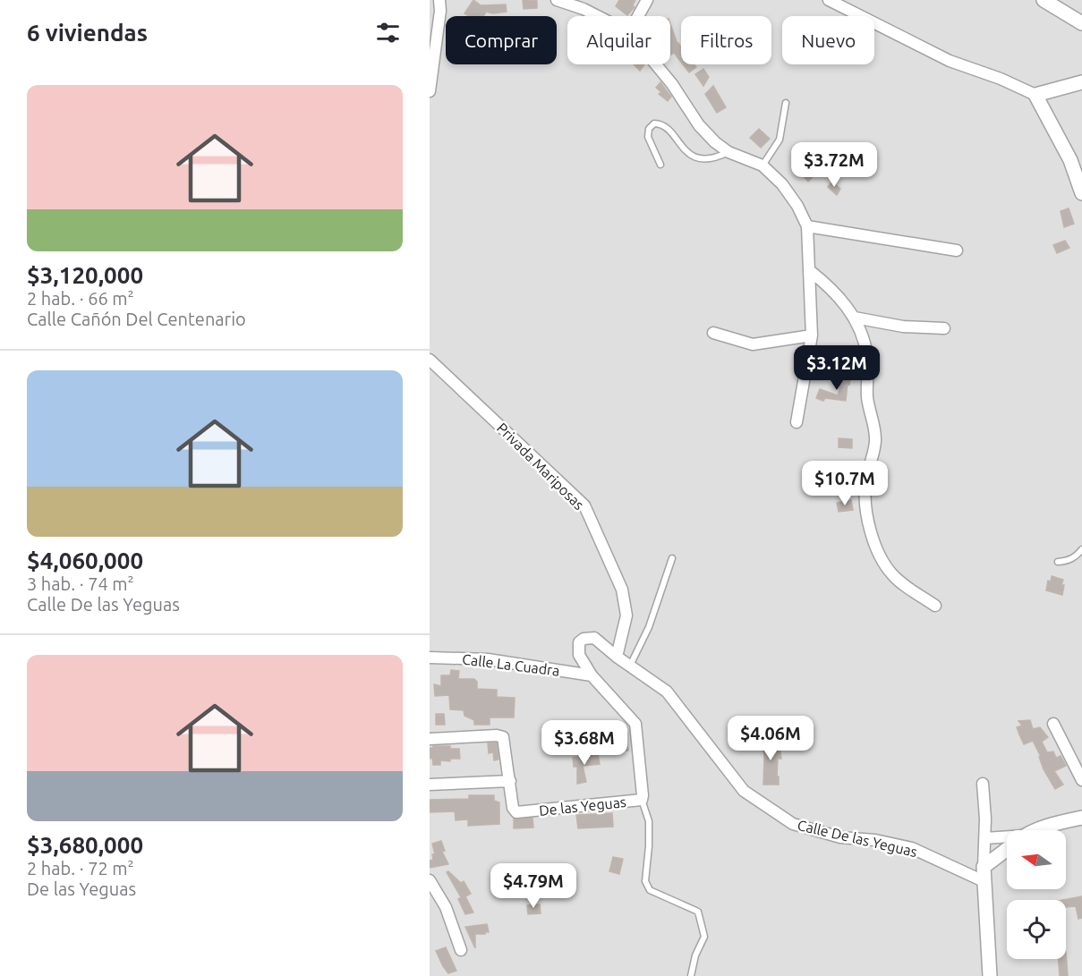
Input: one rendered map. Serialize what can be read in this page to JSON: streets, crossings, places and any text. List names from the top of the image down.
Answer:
{
  "streets": {
    "street": [
      "Privada Mariposas",
      "Calle La Cuadra",
      "De las Yeguas",
      "Calle De las Yeguas"
    ]
  },
  "crossings": [
    ["Privada Mariposas", "Calle De las Yeguas"],
    ["Calle La Cuadra", "De las Yeguas"],
    ["De las Yeguas", "Calle De las Yeguas"]
  ],
  "north": "left",
  "page": {
    "heading": "6 viviendas",
    "chip": [
      "Comprar",
      "Alquilar",
      "Filtros",
      "Nuevo"
    ],
    "list": [
      {
        "name": "$3,120,000",
        "note": "2 hab. · 66 m² · Calle Cañón Del Centenario"
      },
      {
        "name": "$4,060,000",
        "note": "3 hab. · 74 m² · Calle De las Yeguas"
      },
      {
        "name": "$3,680,000",
        "note": "2 hab. · 72 m² · De las Yeguas"
      }
    ],
    "price": [
      "$3.72M",
      "$3.12M",
      "$10.7M",
      "$4.06M",
      "$3.68M",
      "$4.79M"
    ]
  }
}
